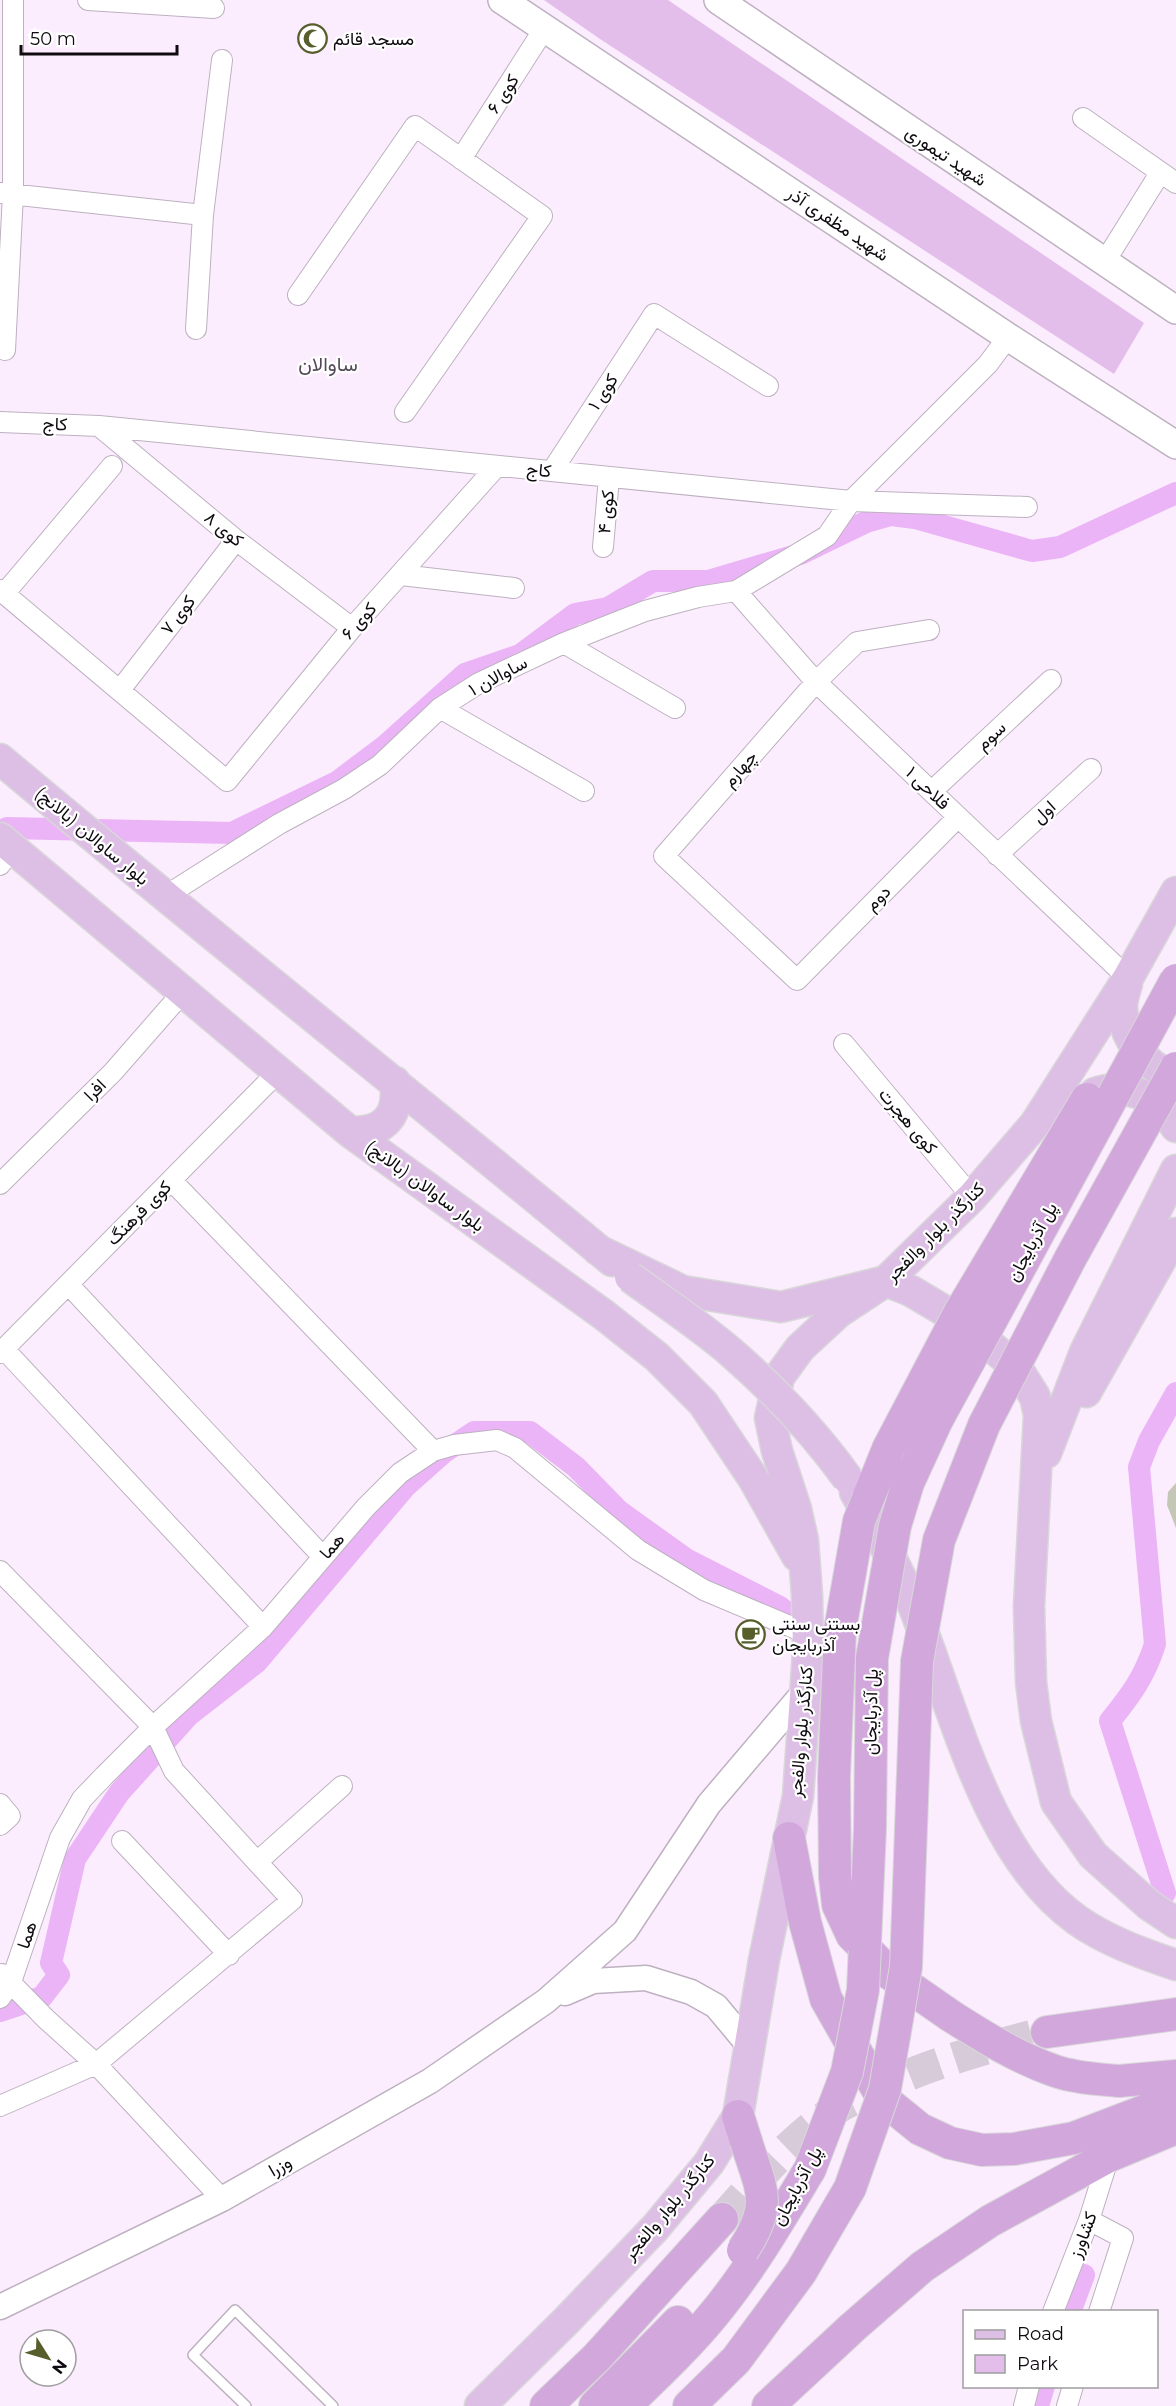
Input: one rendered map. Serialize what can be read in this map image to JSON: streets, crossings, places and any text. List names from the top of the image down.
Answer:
{
  "streets": {
    "highway": ["پل آذربایجان"],
    "main road": [
      "شهید تیموری",
      "شهید مظفری آذر",
      "بلوار ساوالان (بالانج)",
      "کنارگذر بلوار والفجر"
    ],
    "street": [
      "کوی ۶",
      "کوی ۱",
      "کاج",
      "کوی ۴",
      "کوی ۸",
      "کوی ۷",
      "ساوالان ۱",
      "سوم",
      "چهارم",
      "فلاحی ۱",
      "اول",
      "دوم",
      "افرا",
      "کوی هجرت",
      "کوی فرهنگ",
      "هما",
      "وزرا",
      "کشاورز"
    ]
  },
  "crossings": [
    ["کوی ۶", "شهید مظفری آذر"],
    ["کوی ۶", "کاج"],
    ["کوی ۶", "کوی ۸"],
    ["کوی ۶", "کوی ۷"],
    ["کوی ۱", "کاج"],
    ["کاج", "کوی ۴"],
    ["کاج", "کوی ۸"],
    ["کاج", "ساوالان ۱"],
    ["کوی ۸", "کوی ۷"],
    ["ساوالان ۱", "فلاحی ۱"],
    ["ساوالان ۱", "بلوار ساوالان (بالانج)"],
    ["سوم", "فلاحی ۱"],
    ["چهارم", "فلاحی ۱"],
    ["چهارم", "دوم"],
    ["فلاحی ۱", "اول"],
    ["فلاحی ۱", "دوم"],
    ["فلاحی ۱", "کنارگذر بلوار والفجر"],
    ["بلوار ساوالان (بالانج)", "افرا"],
    ["بلوار ساوالان (بالانج)", "کوی فرهنگ"],
    ["بلوار ساوالان (بالانج)", "کنارگذر بلوار والفجر"],
    ["کوی هجرت", "کنارگذر بلوار والفجر"],
    ["کنارگذر بلوار والفجر", "هما"]
  ],
  "districts": ["ساوالان"],
  "places": {
    "mosque": ["مسجد قائم"],
    "cafe": ["بستنی سنتی آذربایجان"]
  },
  "legend": ["Road", "Park"],
  "scale_bar": "50 m",
  "north": "bottom right"
}
